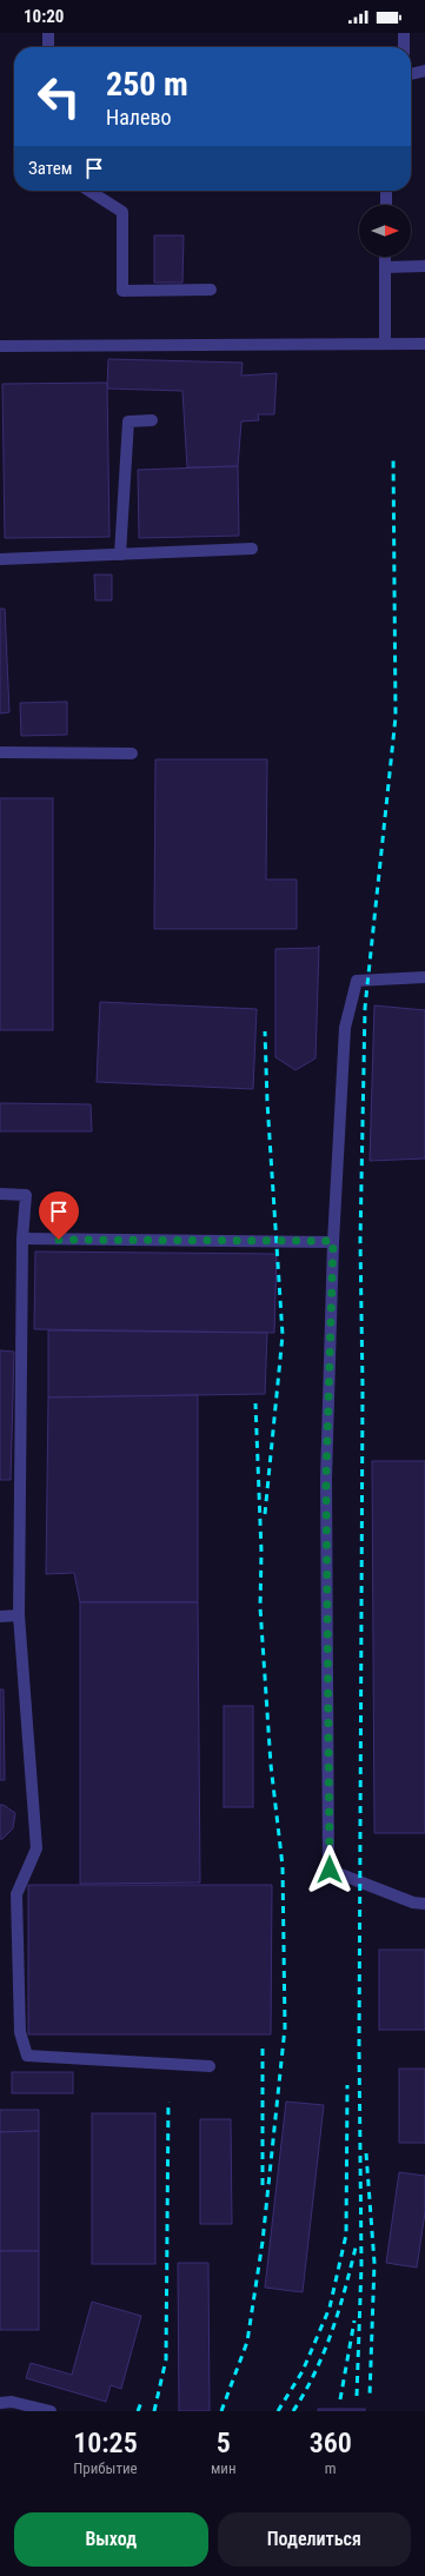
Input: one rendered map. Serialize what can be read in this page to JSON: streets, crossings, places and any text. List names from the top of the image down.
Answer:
{
  "north": "right",
  "page": {
    "status": "10:20",
    "turn": ["250 m", "Налево"],
    "then": "Затем",
    "eta": [
      "10:25",
      "Прибытие",
      "5",
      "мин",
      "360",
      "m"
    ],
    "buttons": ["Выход", "Поделиться"]
  }
}
